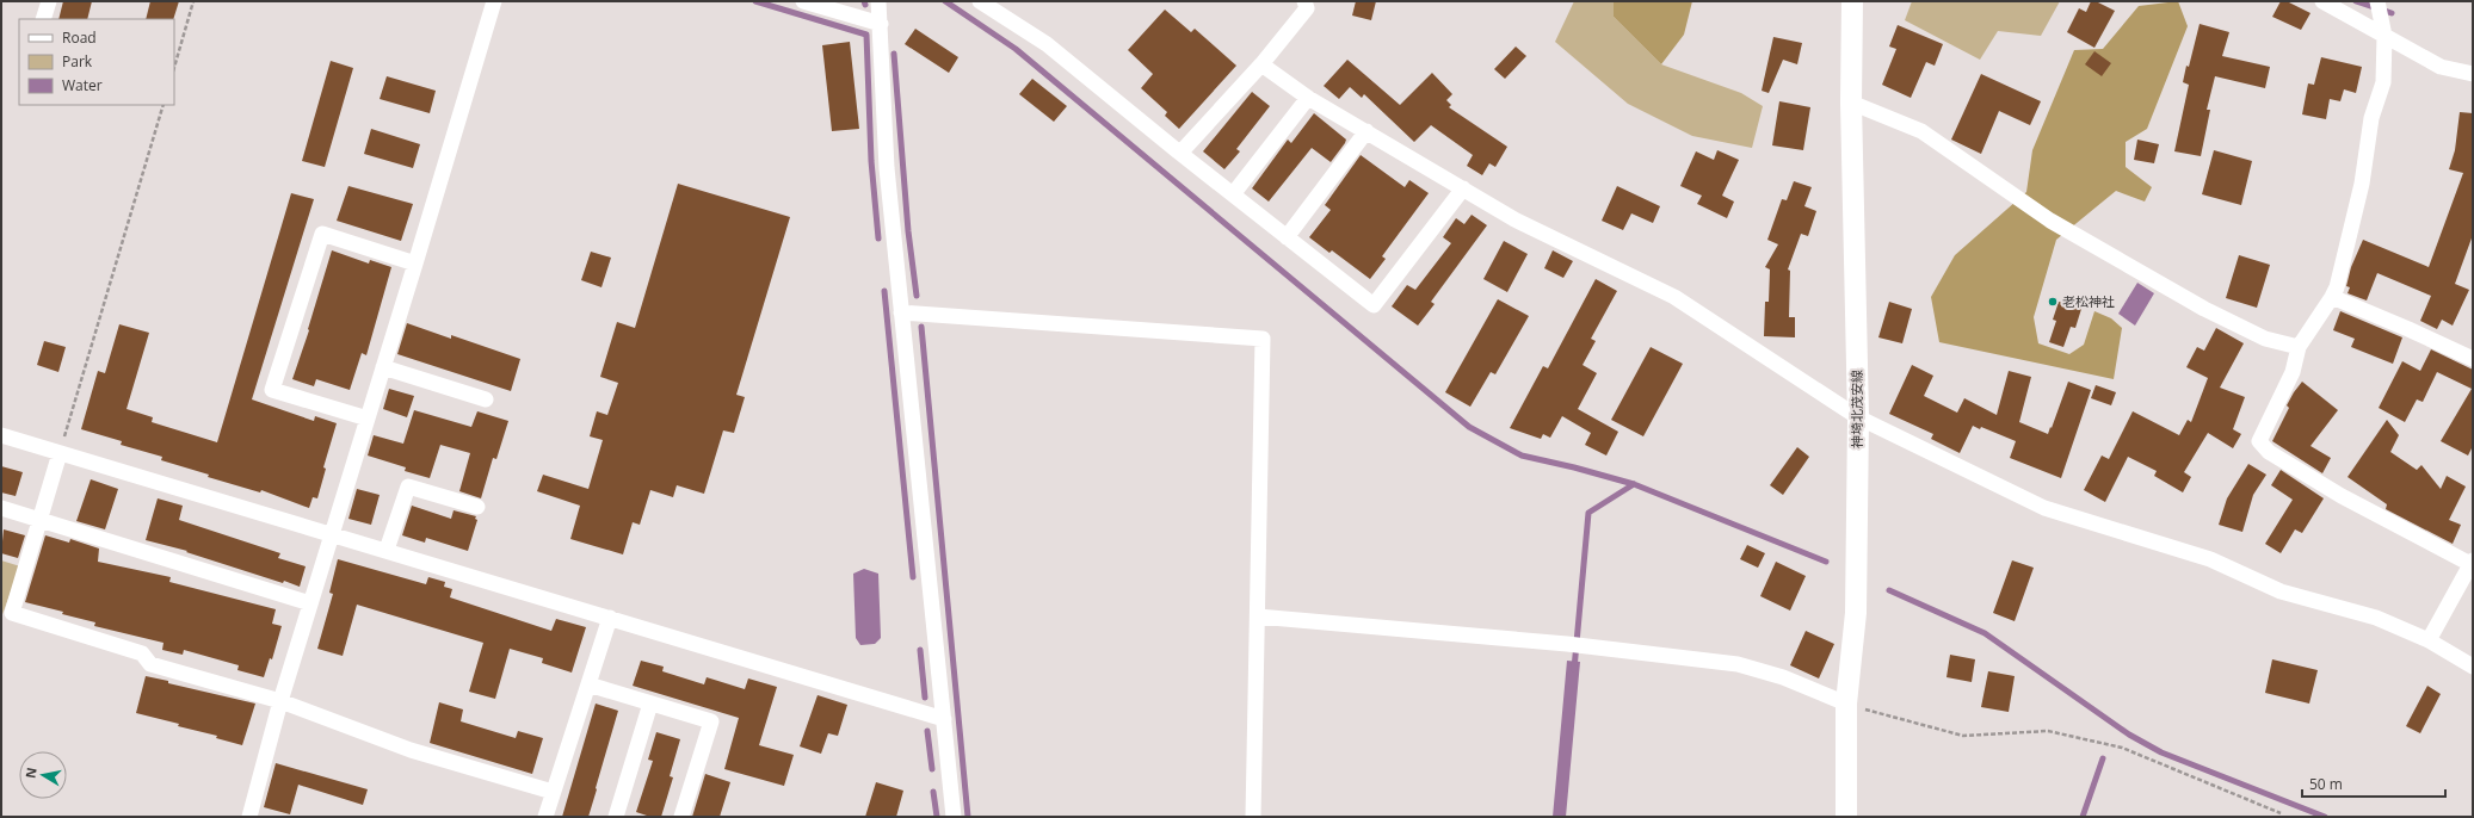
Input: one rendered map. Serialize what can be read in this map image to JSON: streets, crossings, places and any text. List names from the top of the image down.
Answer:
{
  "streets": {
    "main road": ["神埼北茂安線"]
  },
  "places": ["老松神社"],
  "legend": ["Road", "Park", "Water"],
  "scale_bar": "50 m",
  "north": "left"
}
